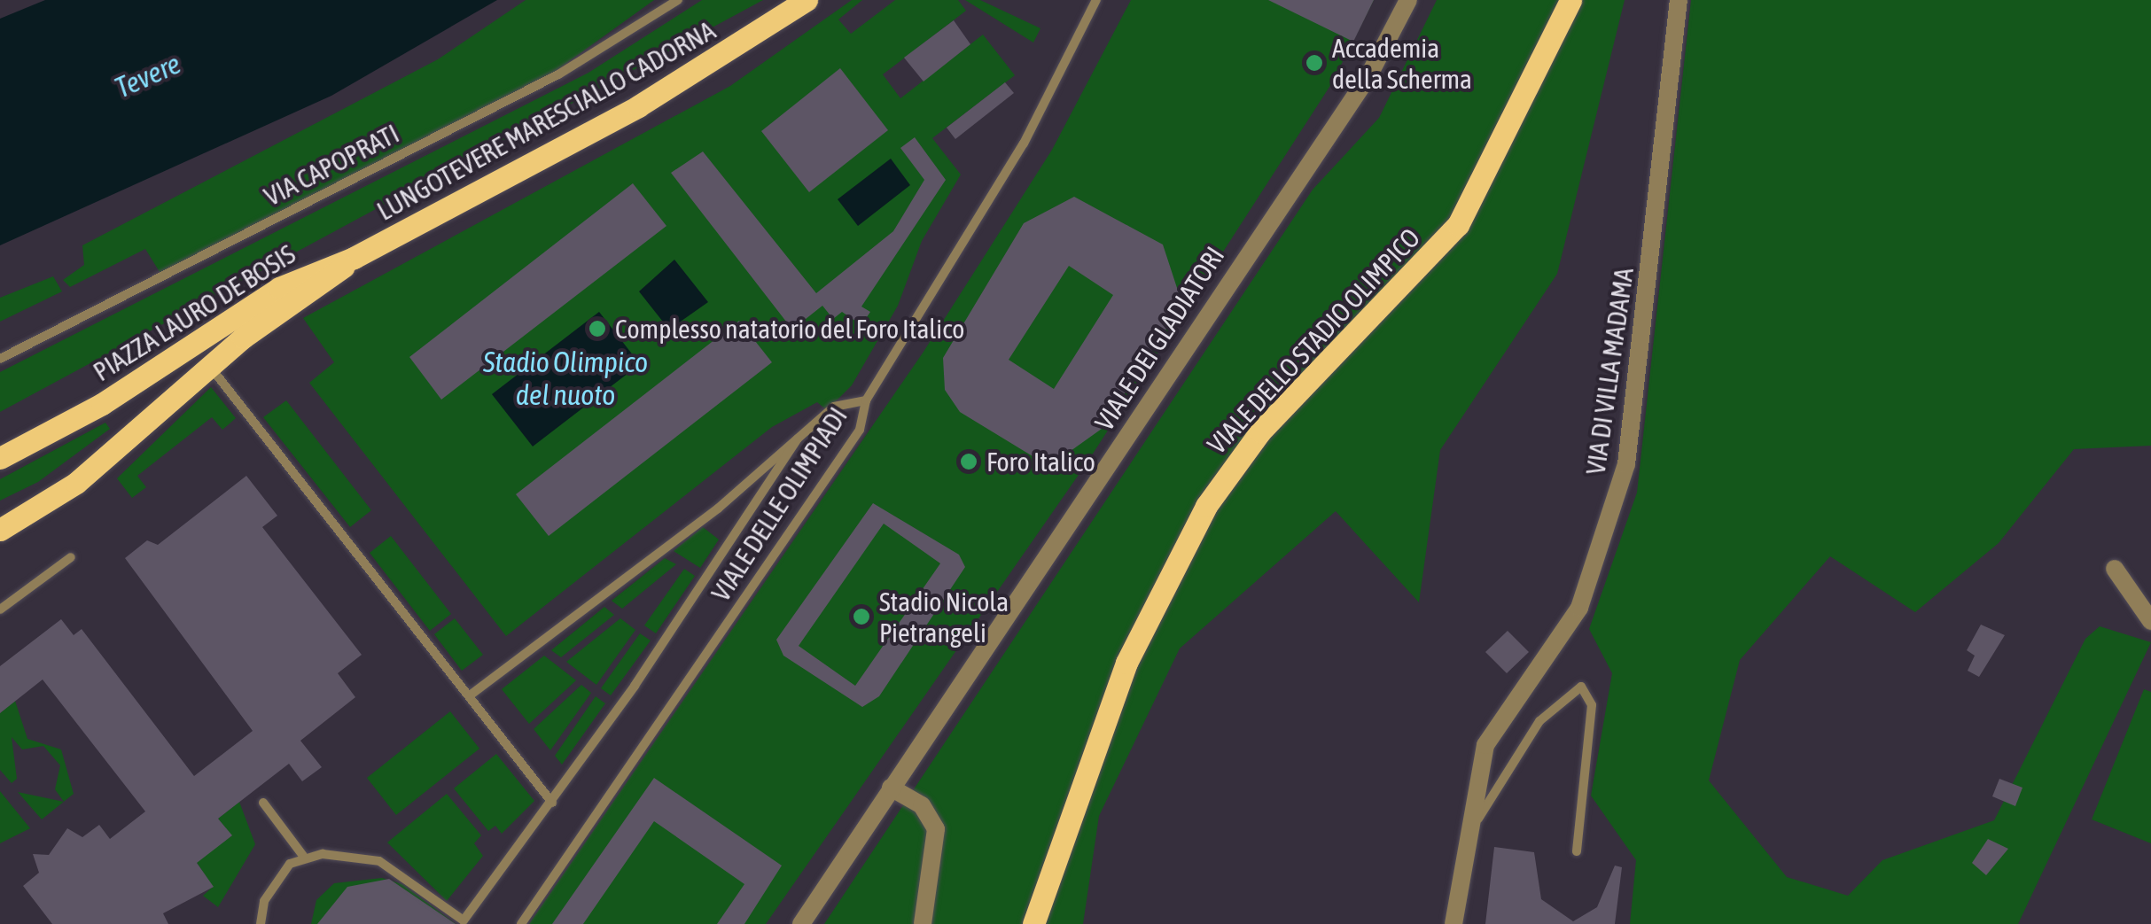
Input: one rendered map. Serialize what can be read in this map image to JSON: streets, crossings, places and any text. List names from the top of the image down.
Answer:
{
  "streets": {
    "main road": ["LUNGOTEVERE MARESCIALLO CADORNA", "PIAZZA LAURO DE BOSIS", "VIALE DELLO STADIO OLIMPICO"],
    "street": ["VIALE DEI GLADIATORI", "VIA DI VILLA MADAMA"],
    "lane": ["VIA CAPOPRATI", "VIALE DELLE OLIMPIADI"]
  },
  "crossings": [
    ["LUNGOTEVERE MARESCIALLO CADORNA", "PIAZZA LAURO DE BOSIS"]
  ],
  "water": ["Tevere", "Stadio Olimpico del nuoto"],
  "places": [
    "Accademia della Scherma",
    "Complesso natatorio del Foro Italico",
    "Foro Italico",
    "Stadio Nicola Pietrangeli"
  ]
}
